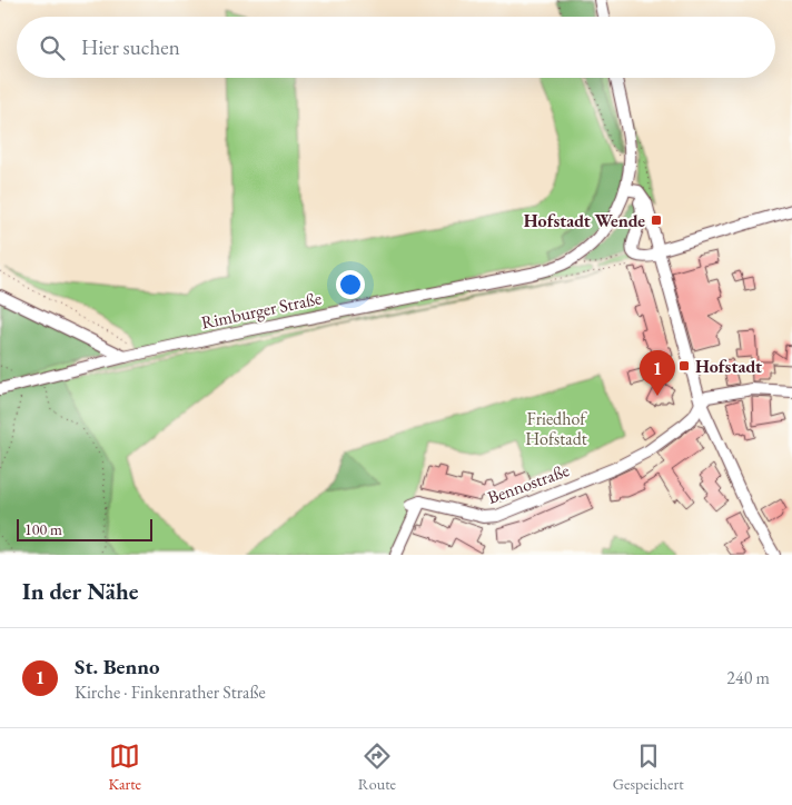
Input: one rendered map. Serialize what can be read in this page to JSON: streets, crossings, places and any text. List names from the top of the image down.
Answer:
{
  "streets": {
    "street": ["Rimburger Straße", "Bennostraße"]
  },
  "parks": ["Friedhof Hofstadt"],
  "places": {
    "transit": ["Hofstadt Wende", "Hofstadt"]
  },
  "scale_bar": "100 m",
  "page": {
    "search": "Hier suchen",
    "pins": "1",
    "scale": "100 m",
    "heading": "In der Nähe",
    "list": [
      {
        "mark": "1",
        "name": "St. Benno",
        "note": "Kirche · Finkenrather Straße",
        "value": "240 m"
      }
    ],
    "nav": ["Karte", "Route", "Gespeichert"]
  }
}
